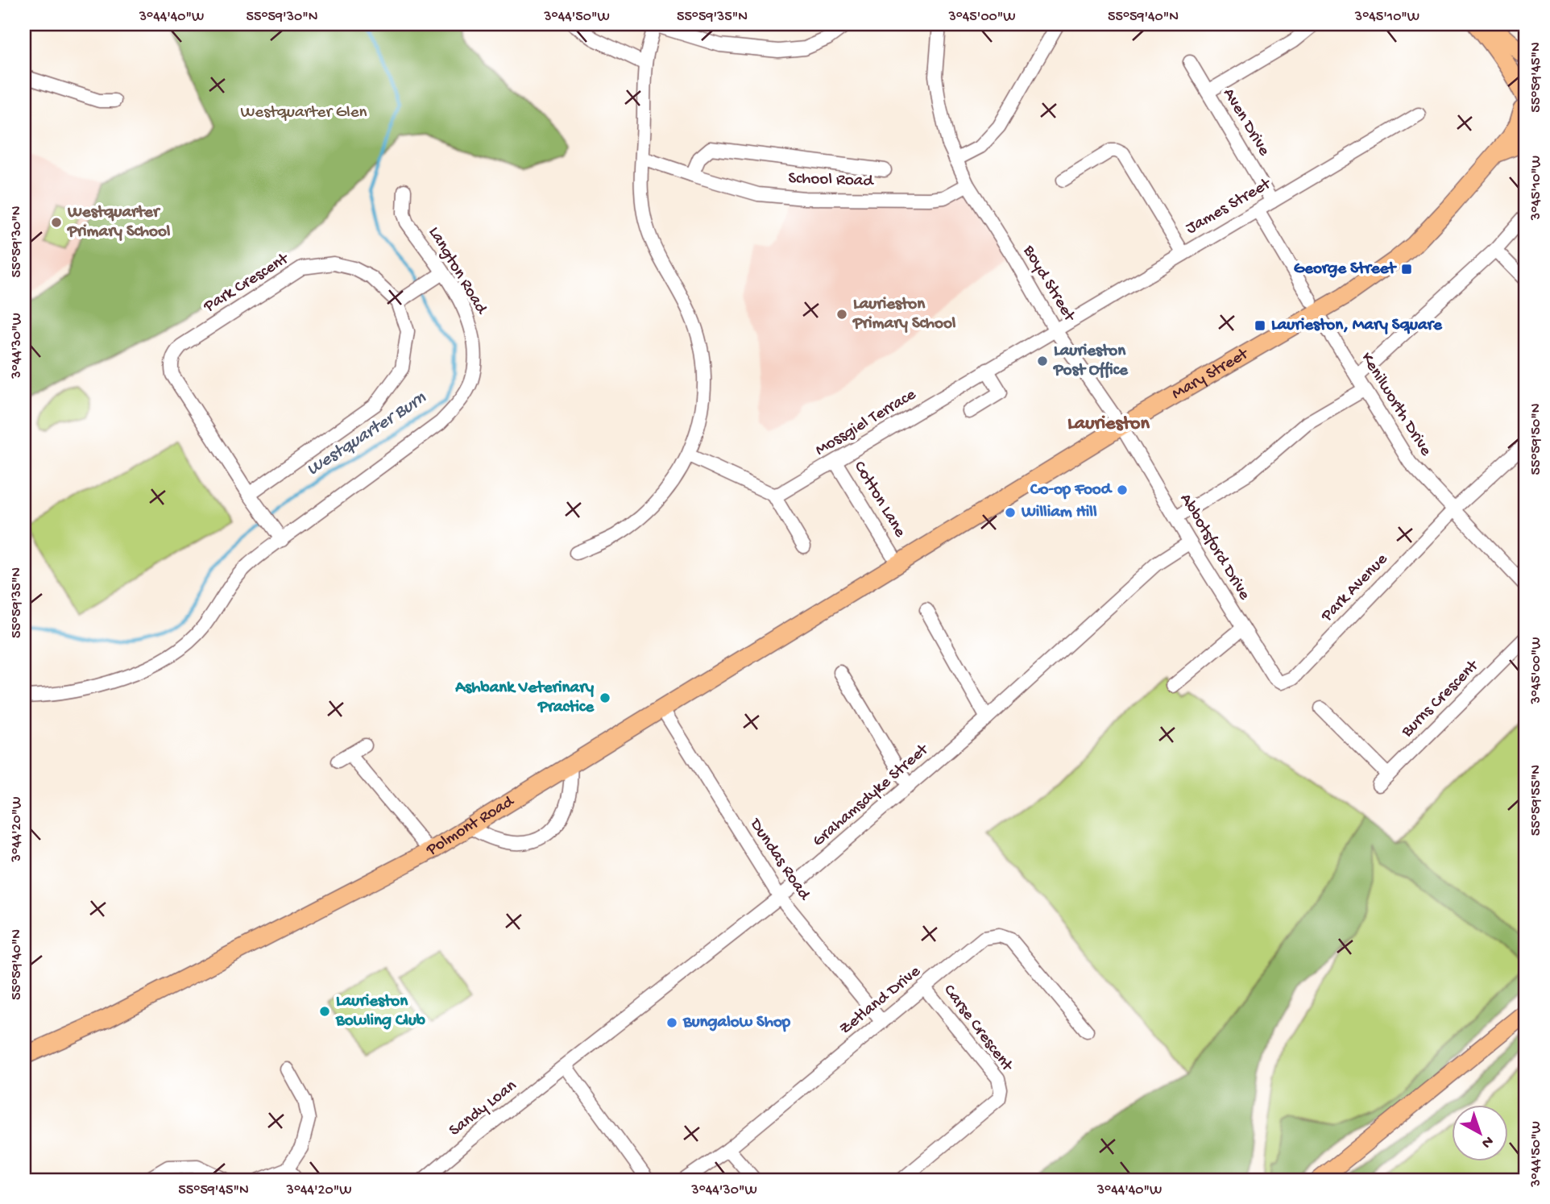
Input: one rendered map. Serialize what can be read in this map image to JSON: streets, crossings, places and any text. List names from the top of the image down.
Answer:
{
  "streets": {
    "main road": ["Mary Street", "Polmont Road"],
    "street": [
      "Aven Drive",
      "School Road",
      "James Street",
      "Langton Road",
      "Park Crescent",
      "Boyd Street",
      "Kenilworth Drive",
      "Mossgiel Terrace",
      "Cotton Lane",
      "Abbotsford Drive",
      "Park Avenue",
      "Burns Crescent",
      "Grahamsdyke Street",
      "Dundas Road",
      "Zetland Drive",
      "Carse Crescent",
      "Sandy Loan"
    ]
  },
  "crossings": [
    ["Aven Drive", "James Street"],
    ["School Road", "Boyd Street"],
    ["James Street", "Boyd Street"],
    ["James Street", "Mossgiel Terrace"],
    ["Langton Road", "Park Crescent"],
    ["Boyd Street", "Mary Street"],
    ["Boyd Street", "Mossgiel Terrace"],
    ["Boyd Street", "Abbotsford Drive"],
    ["Mary Street", "Kenilworth Drive"],
    ["Mary Street", "Cotton Lane"],
    ["Mary Street", "Abbotsford Drive"],
    ["Mary Street", "Polmont Road"],
    ["Kenilworth Drive", "Park Avenue"],
    ["Mossgiel Terrace", "Cotton Lane"],
    ["Cotton Lane", "Polmont Road"],
    ["Abbotsford Drive", "Park Avenue"],
    ["Abbotsford Drive", "Grahamsdyke Street"],
    ["Grahamsdyke Street", "Dundas Road"],
    ["Grahamsdyke Street", "Sandy Loan"],
    ["Polmont Road", "Dundas Road"],
    ["Dundas Road", "Zetland Drive"],
    ["Zetland Drive", "Carse Crescent"]
  ],
  "districts": ["Laurieston"],
  "water": ["Westquarter Burn"],
  "parks": ["Westquarter Glen"],
  "places": {
    "other": [
      "Westquarter Primary School",
      "Laurieston Primary School",
      "Laurieston Post Office",
      "Co-op Food",
      "William Hill",
      "Ashbank Veterinary Practice",
      "Laurieston Bowling Club",
      "Bungalow Shop"
    ],
    "transit": ["George Street", "Laurieston, Mary Square"]
  },
  "north": "bottom right",
  "coordinates": [
    "3°44'40\"W",
    "55°59'30\"N",
    "3°44'50\"W",
    "55°59'35\"N",
    "3°45'00\"W",
    "55°59'40\"N",
    "3°45'10\"W",
    "55°59'45\"N",
    "3°44'30\"W",
    "55°59'50\"N",
    "55°59'55\"N",
    "3°44'20\"W"
  ]
}
